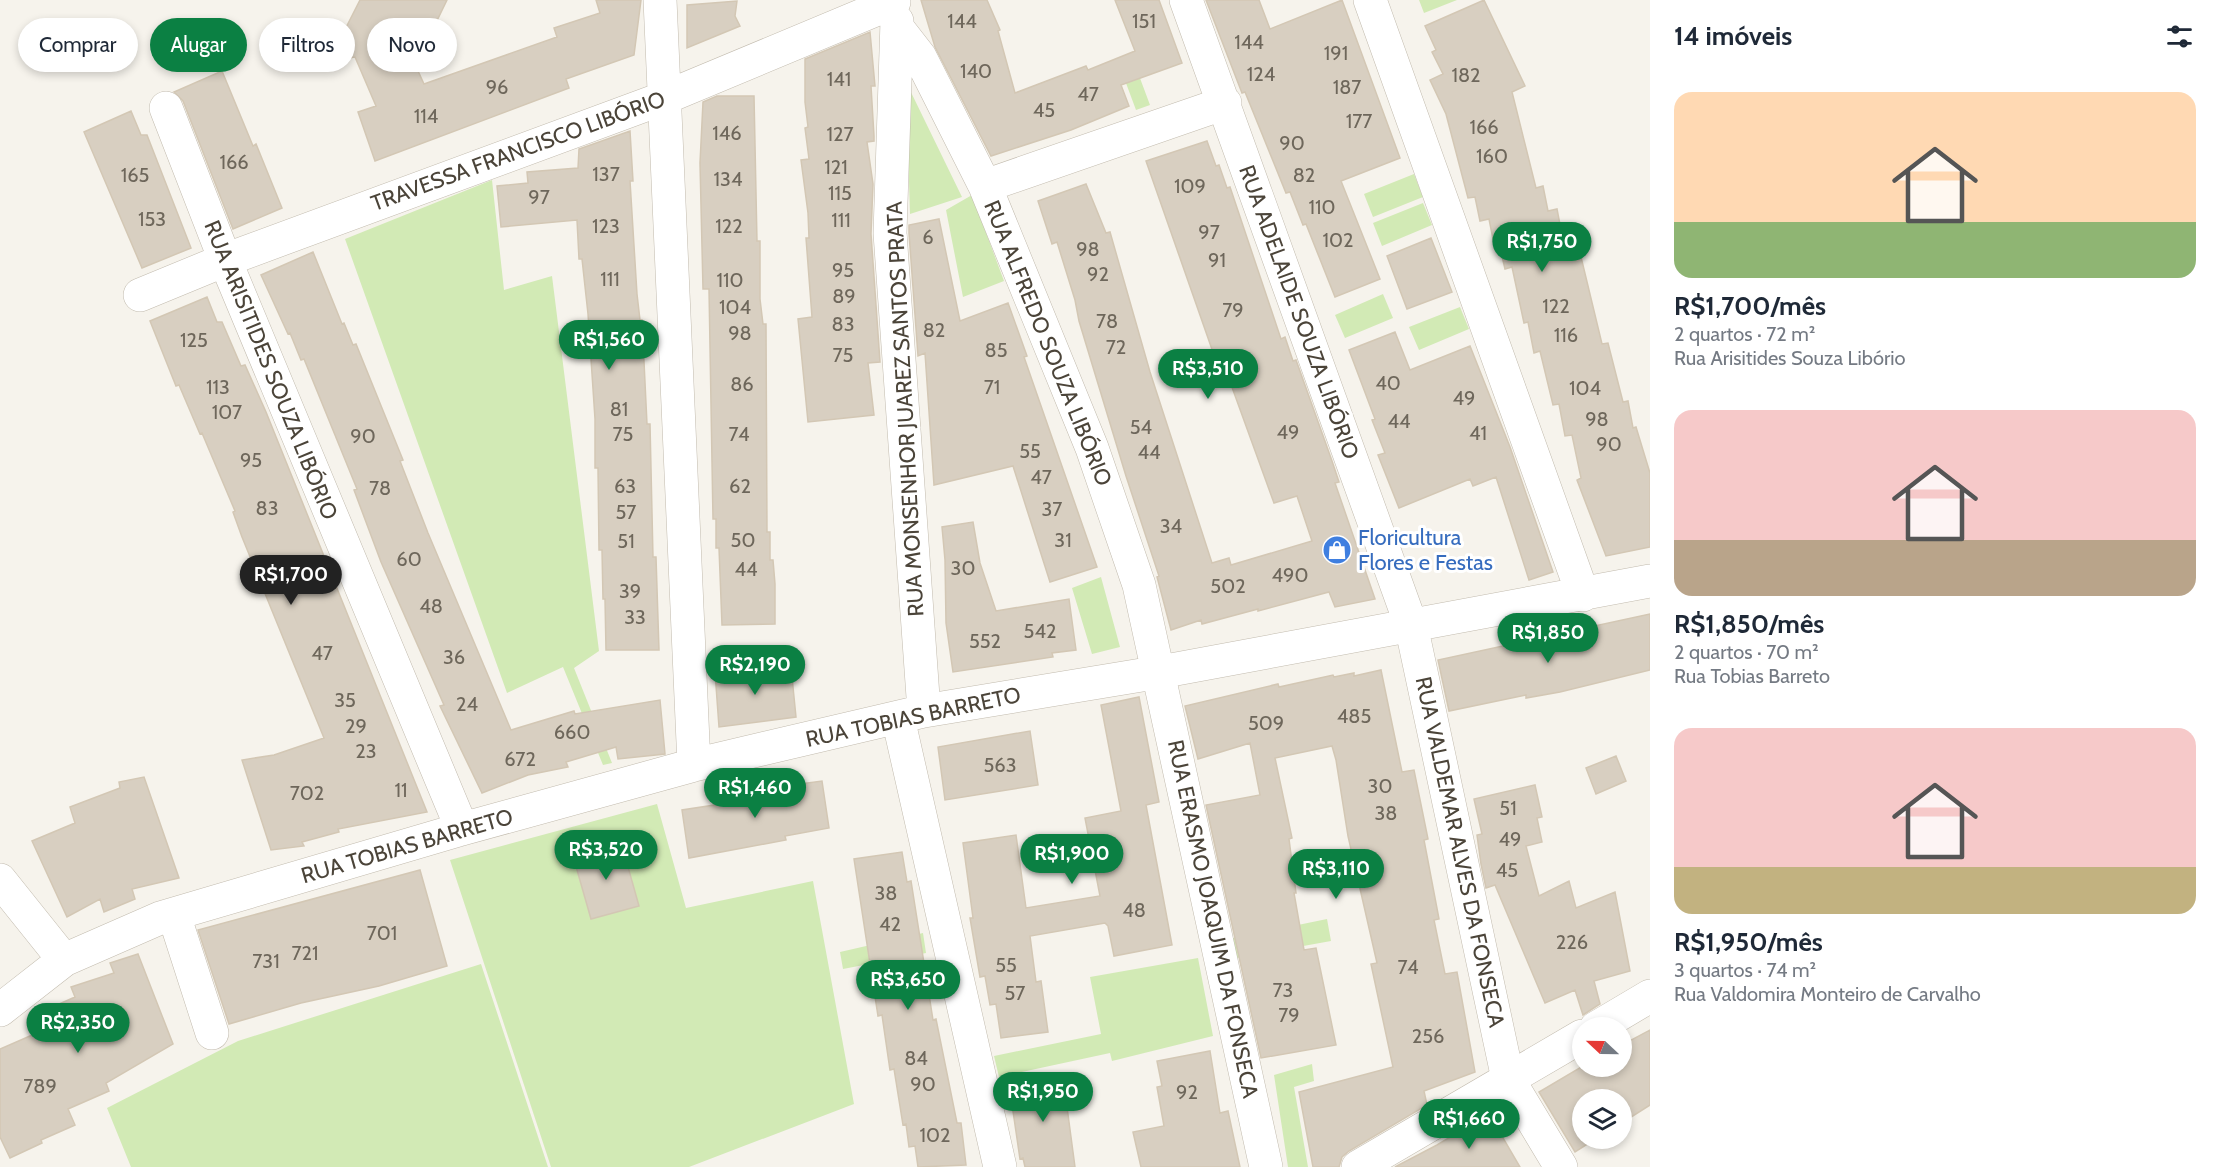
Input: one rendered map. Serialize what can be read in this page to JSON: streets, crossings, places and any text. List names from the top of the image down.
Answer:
{
  "streets": {
    "street": [
      "TRAVESSA FRANCISCO LIBÓRIO",
      "RUA ADELAIDE SOUZA LIBÓRIO",
      "RUA ALFREDO SOUZA LIBÓRIO",
      "RUA ARISITIDES SOUZA LIBÓRIO",
      "RUA MONSENHOR JUAREZ SANTOS PRATA",
      "RUA TOBIAS BARRETO",
      "RUA VALDEMAR ALVES DA FONSECA",
      "RUA ERASMO JOAQUIM DA FONSECA"
    ]
  },
  "crossings": [
    ["TRAVESSA FRANCISCO LIBÓRIO", "RUA ALFREDO SOUZA LIBÓRIO"],
    ["TRAVESSA FRANCISCO LIBÓRIO", "RUA ARISITIDES SOUZA LIBÓRIO"],
    ["TRAVESSA FRANCISCO LIBÓRIO", "RUA MONSENHOR JUAREZ SANTOS PRATA"],
    ["RUA ADELAIDE SOUZA LIBÓRIO", "RUA TOBIAS BARRETO"],
    ["RUA ADELAIDE SOUZA LIBÓRIO", "RUA VALDEMAR ALVES DA FONSECA"],
    ["RUA ALFREDO SOUZA LIBÓRIO", "RUA MONSENHOR JUAREZ SANTOS PRATA"],
    ["RUA ALFREDO SOUZA LIBÓRIO", "RUA TOBIAS BARRETO"],
    ["RUA ALFREDO SOUZA LIBÓRIO", "RUA ERASMO JOAQUIM DA FONSECA"],
    ["RUA ARISITIDES SOUZA LIBÓRIO", "RUA TOBIAS BARRETO"],
    ["RUA MONSENHOR JUAREZ SANTOS PRATA", "RUA TOBIAS BARRETO"],
    ["RUA TOBIAS BARRETO", "RUA VALDEMAR ALVES DA FONSECA"],
    ["RUA TOBIAS BARRETO", "RUA ERASMO JOAQUIM DA FONSECA"]
  ],
  "places": {
    "shop": ["Floricultura Flores e Festas"]
  },
  "house_numbers": [
    "144",
    "151",
    "144",
    "191",
    "140",
    "124",
    "182",
    "141",
    "96",
    "187",
    "47",
    "45",
    "114",
    "177",
    "166",
    "146",
    "127",
    "90",
    "160",
    "166",
    "121",
    "137",
    "165",
    "82",
    "134",
    "109",
    "115",
    "97",
    "110",
    "153",
    "111",
    "123",
    "122",
    "97",
    "6",
    "102",
    "98",
    "91",
    "95",
    "92",
    "111",
    "110",
    "89",
    "122",
    "104",
    "79",
    "78",
    "83",
    "82",
    "98",
    "116",
    "125",
    "72",
    "85",
    "75",
    "40",
    "86",
    "113",
    "71",
    "104",
    "49",
    "81",
    "107",
    "98",
    "44",
    "54",
    "49",
    "41",
    "75",
    "74",
    "90",
    "90",
    "55",
    "44",
    "95",
    "47",
    "63",
    "62",
    "78",
    "83",
    "37",
    "57",
    "34",
    "50",
    "31",
    "51",
    "60",
    "30",
    "44",
    "490",
    "502",
    "39",
    "48",
    "33",
    "542",
    "552",
    "47",
    "36",
    "35",
    "24",
    "485",
    "509",
    "29",
    "660",
    "23",
    "672",
    "563",
    "30",
    "11",
    "702",
    "51",
    "38",
    "49",
    "45",
    "38",
    "48",
    "42",
    "701",
    "226",
    "721",
    "731",
    "55",
    "74",
    "73",
    "57",
    "79",
    "256",
    "84",
    "90",
    "789",
    "92",
    "102"
  ],
  "north": "left",
  "page": {
    "heading": "14 imóveis",
    "chip": [
      "Comprar",
      "Alugar",
      "Filtros",
      "Novo"
    ],
    "list": [
      {
        "name": "R$1,700/mês",
        "note": "2 quartos · 72 m² · Rua Arisitides Souza Libório"
      },
      {
        "name": "R$1,850/mês",
        "note": "2 quartos · 70 m² · Rua Tobias Barreto"
      },
      {
        "name": "R$1,950/mês",
        "note": "3 quartos · 74 m² · Rua Valdomira Monteiro de Carvalho"
      }
    ],
    "price": [
      "R$1,750",
      "R$1,560",
      "R$3,510",
      "R$1,700",
      "R$1,850",
      "R$2,190",
      "R$1,460",
      "R$3,520",
      "R$1,900",
      "R$3,110",
      "R$3,650",
      "R$2,350",
      "R$1,950",
      "R$1,660"
    ]
  }
}
